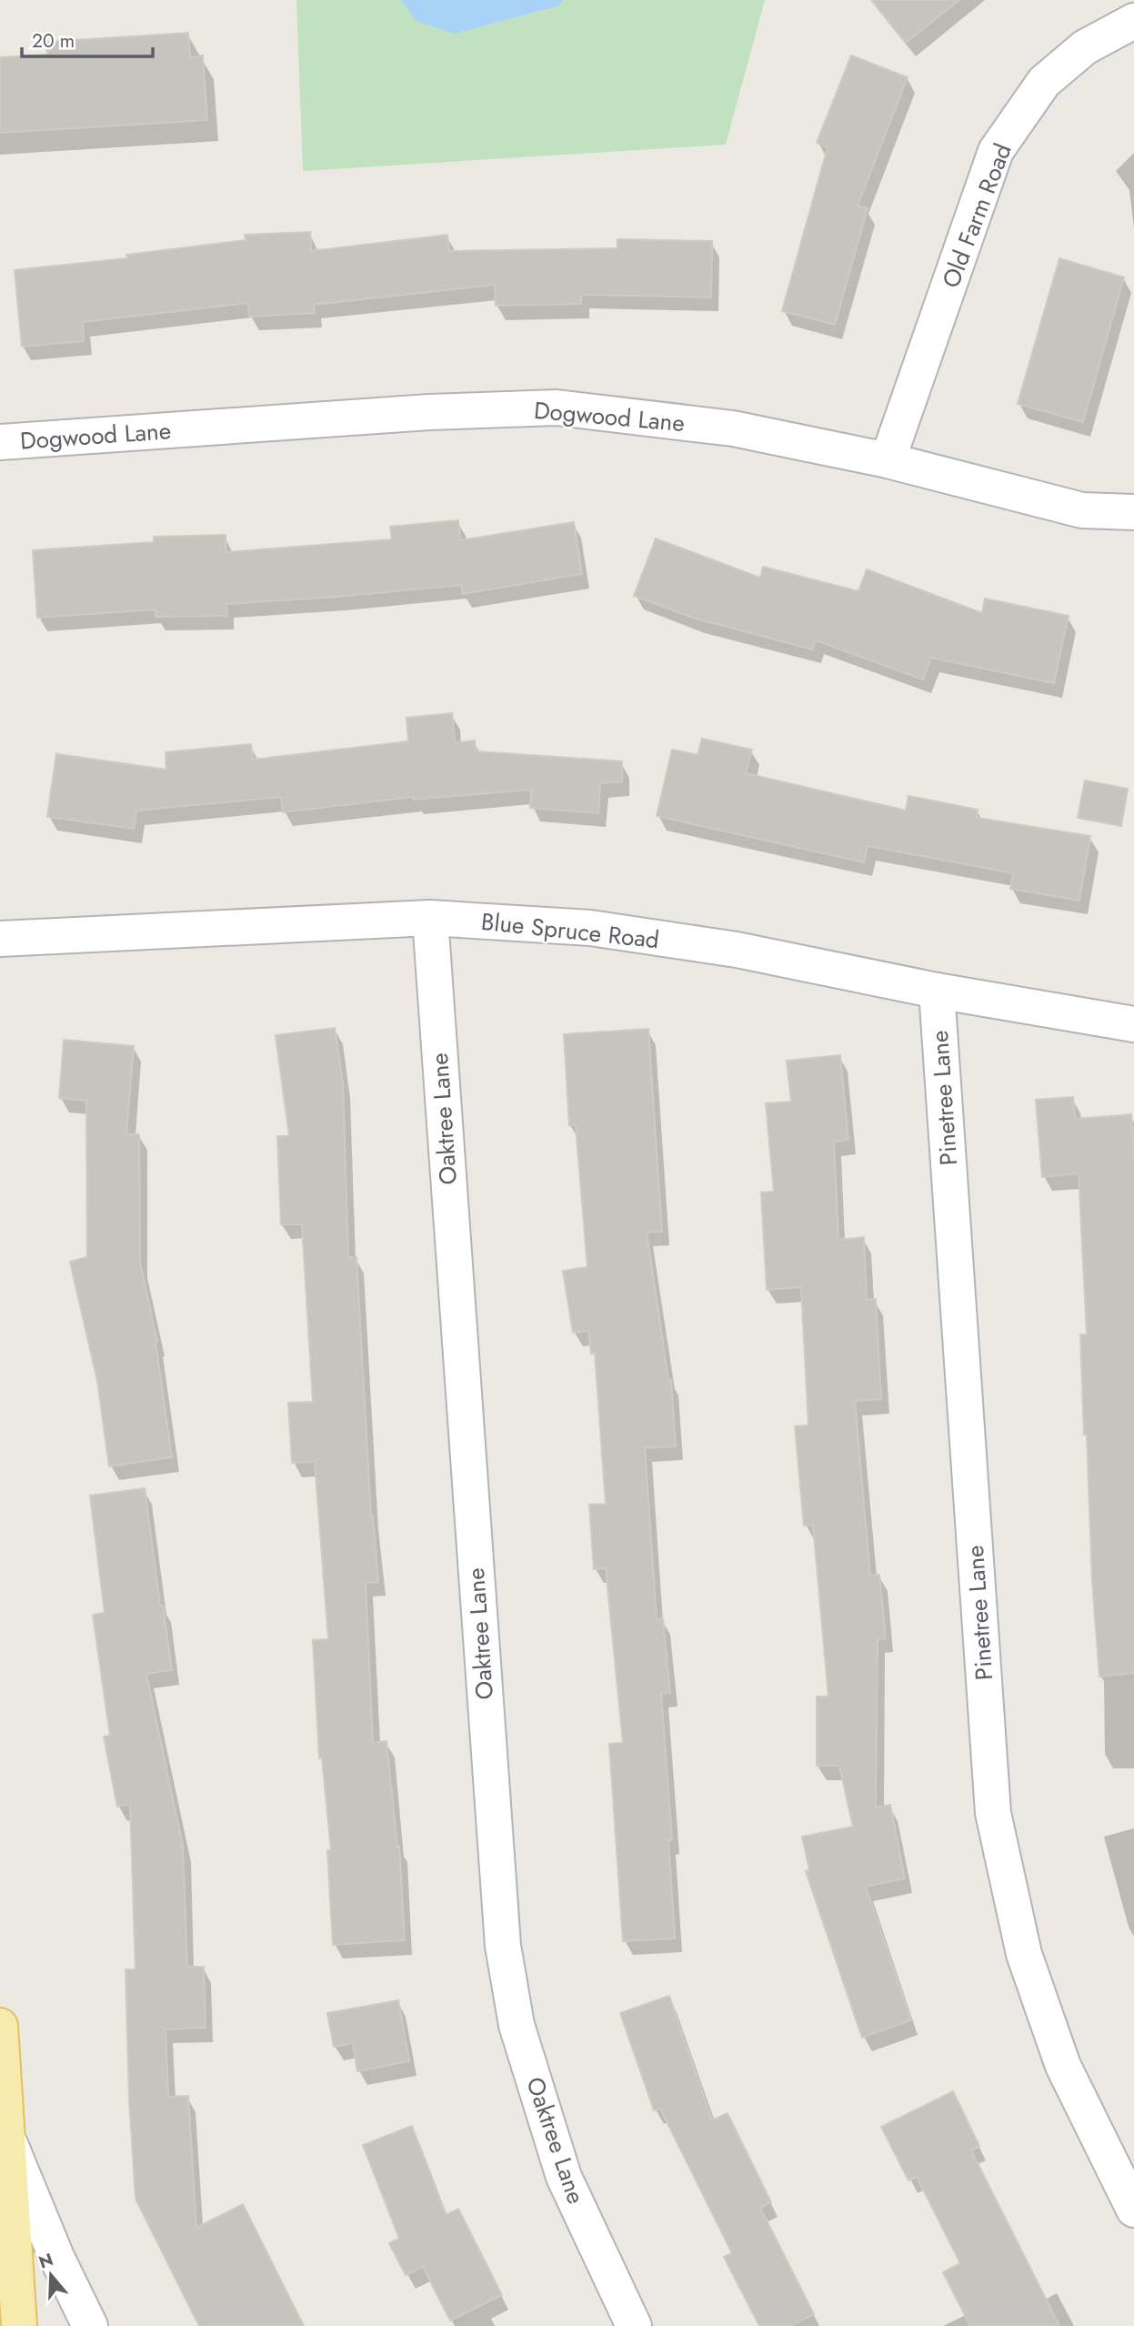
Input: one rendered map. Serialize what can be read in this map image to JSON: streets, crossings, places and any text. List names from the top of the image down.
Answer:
{
  "streets": {
    "street": [
      "Old Farm Road",
      "Dogwood Lane",
      "Blue Spruce Road",
      "Pinetree Lane",
      "Oaktree Lane"
    ]
  },
  "crossings": [
    ["Old Farm Road", "Dogwood Lane"],
    ["Blue Spruce Road", "Pinetree Lane"],
    ["Blue Spruce Road", "Oaktree Lane"]
  ],
  "scale_bar": "20 m",
  "north": "top"
}
